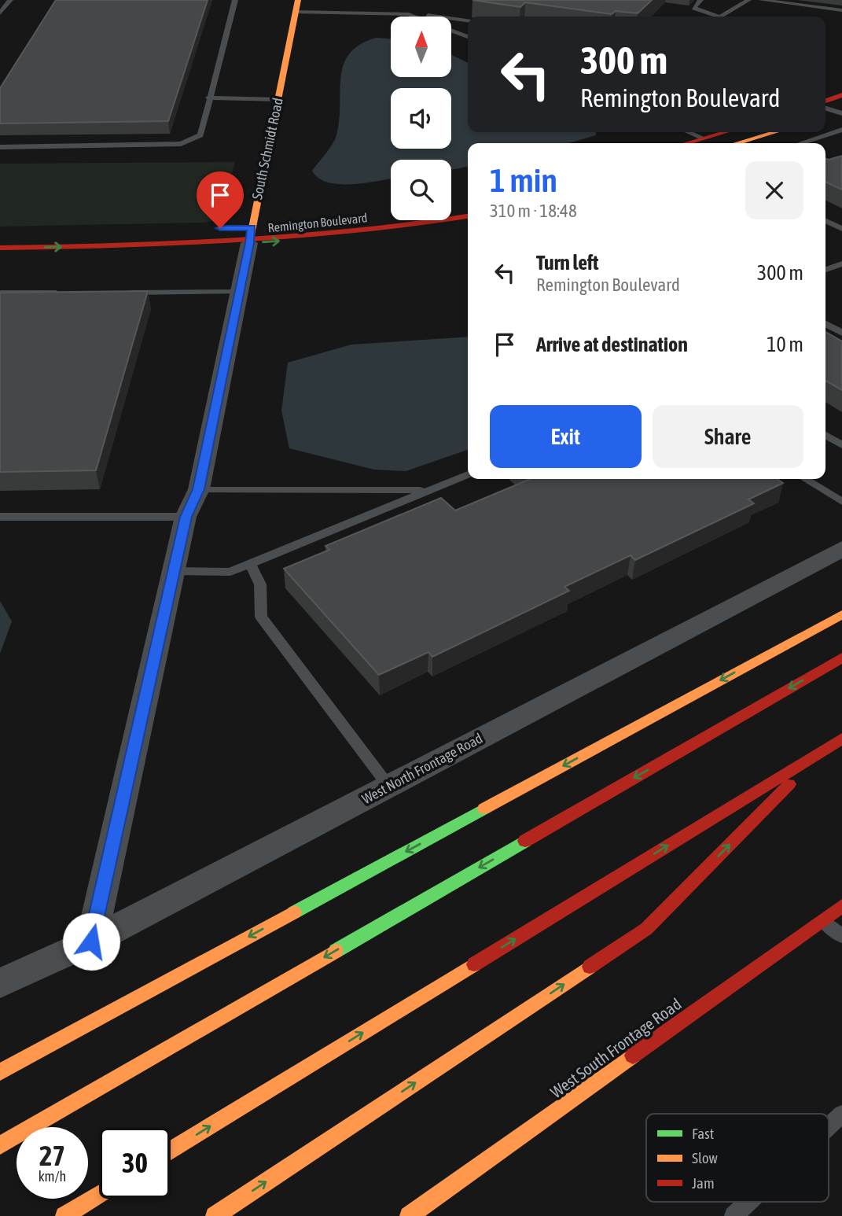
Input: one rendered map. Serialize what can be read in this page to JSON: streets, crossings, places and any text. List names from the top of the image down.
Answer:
{
  "streets": {
    "main road": ["South Schmidt Road", "Remington Boulevard", "West South Frontage Road"],
    "street": ["West North Frontage Road"]
  },
  "crossings": [
    ["South Schmidt Road", "Remington Boulevard"],
    ["South Schmidt Road", "West North Frontage Road"]
  ],
  "legend": ["Fast", "Slow", "Jam"],
  "north": "top",
  "page": {
    "turn": ["300 m", "Remington Boulevard"],
    "heading": ["1 min", "310 m · 18:48"],
    "list": [
      {
        "name": "Turn left",
        "note": "Remington Boulevard",
        "value": "300 m"
      },
      {
        "name": "Arrive at destination",
        "value": "10 m"
      }
    ],
    "buttons": ["Exit", "Share"],
    "speed": "27 km/h",
    "limit": "30"
  }
}
